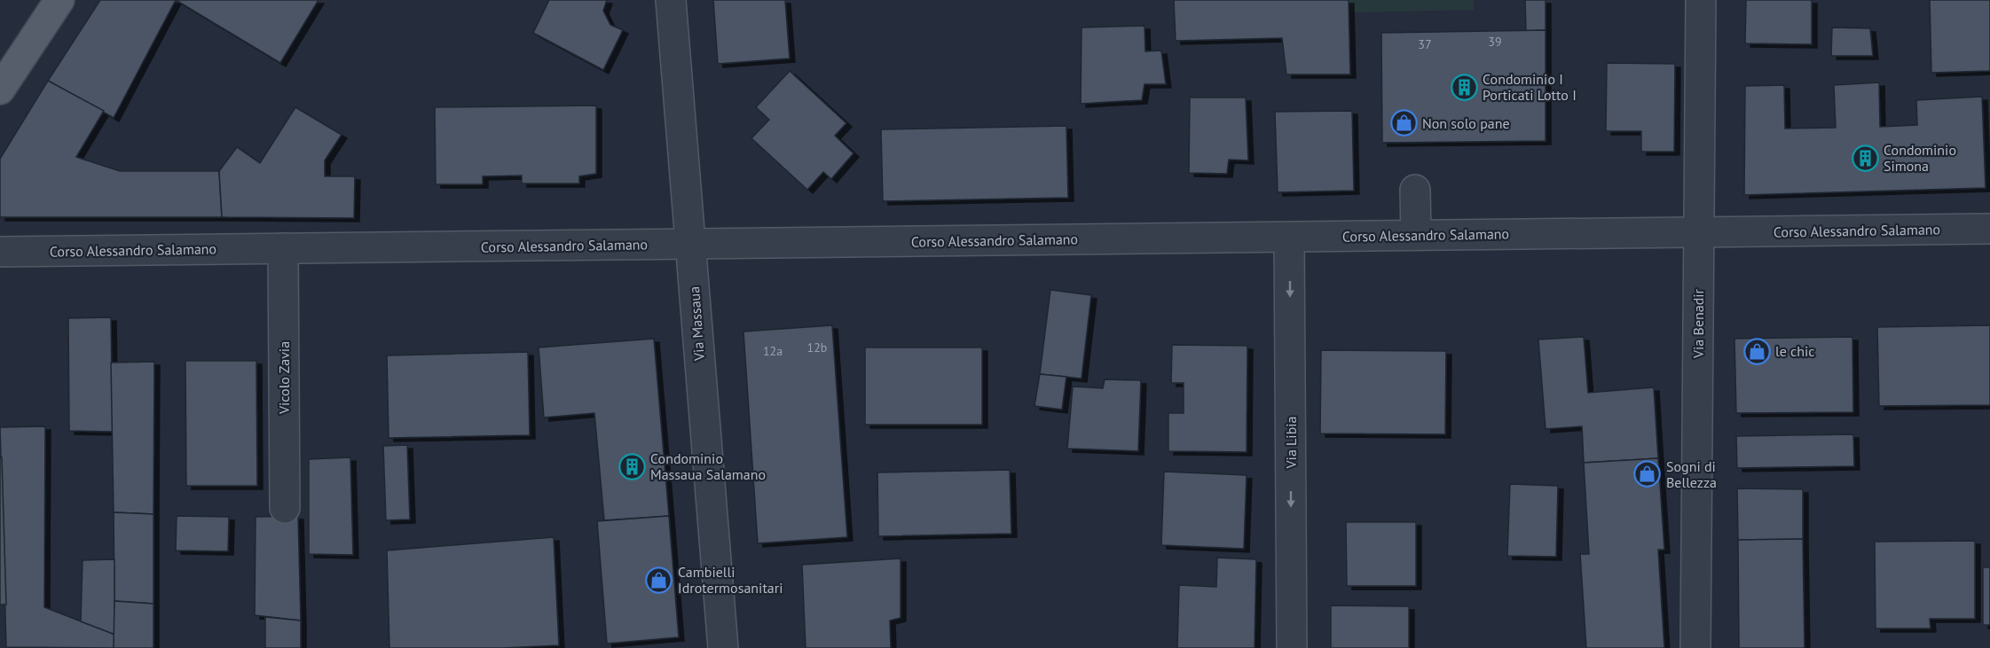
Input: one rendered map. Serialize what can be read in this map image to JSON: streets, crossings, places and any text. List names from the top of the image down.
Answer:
{
  "streets": {
    "street": [
      "Corso Alessandro Salamano",
      "Via Massaua",
      "Via Benadir",
      "Vicolo Zavia",
      "Via Libia"
    ]
  },
  "crossings": [
    ["Corso Alessandro Salamano", "Via Massaua"],
    ["Corso Alessandro Salamano", "Via Benadir"],
    ["Corso Alessandro Salamano", "Vicolo Zavia"],
    ["Corso Alessandro Salamano", "Via Libia"]
  ],
  "one_way": ["Via Libia"],
  "places": {
    "building": ["Condominio I Porticati Lotto I", "Condominio Simona", "Condominio Massaua Salamano"],
    "shop": [
      "Non solo pane",
      "le chic",
      "Sogni di Bellezza",
      "Cambielli Idrotermosanitari"
    ]
  },
  "house_numbers": [
    "39",
    "37",
    "12b",
    "12a"
  ]
}
